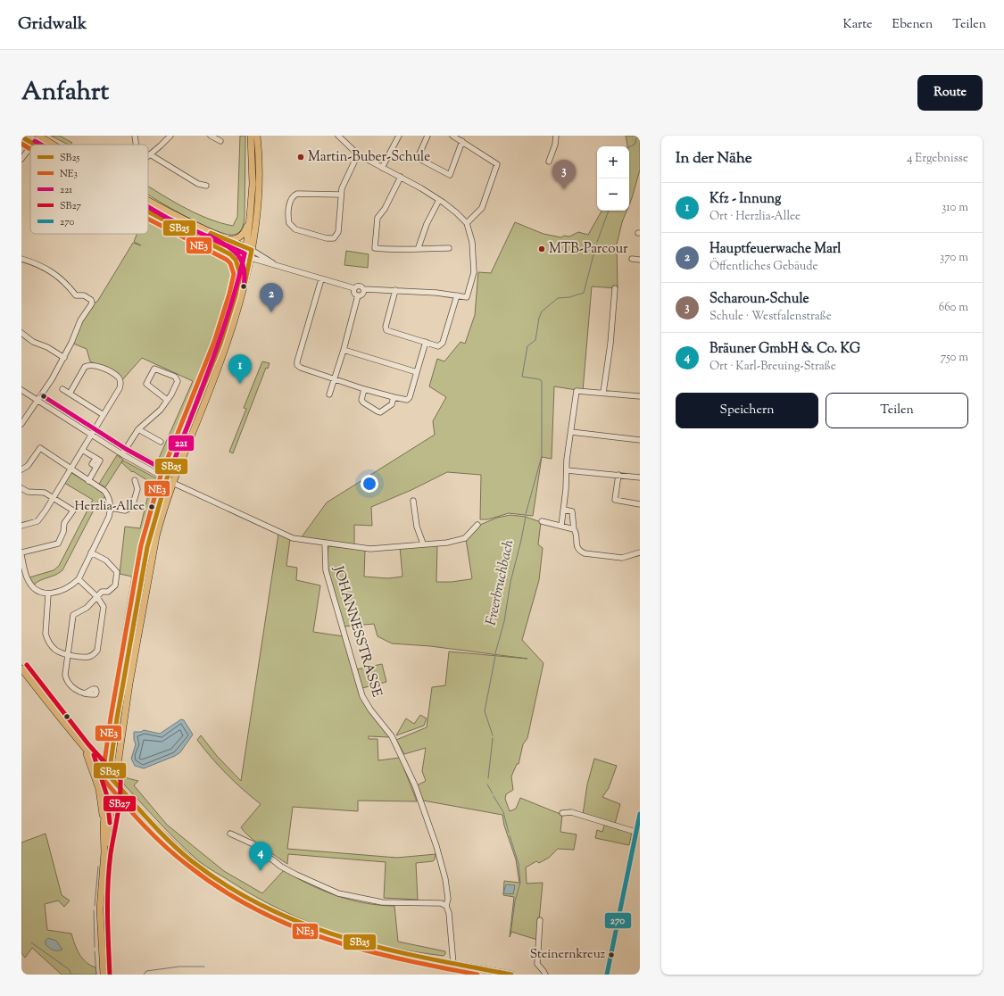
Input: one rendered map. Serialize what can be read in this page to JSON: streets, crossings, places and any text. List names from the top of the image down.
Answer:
{
  "streets": {
    "street": ["JOHANNESSTRASSE"]
  },
  "water": ["Freerbruchbach"],
  "places": [
    "Martin-Buber-Schule",
    "MTB-Parcour",
    "Herzlia-Allee",
    "Steinernkreuz"
  ],
  "lines": [
    "transit line SB25",
    "transit line 221",
    "transit line NE3",
    "transit line SB27",
    "transit line 270"
  ],
  "legend": [
    "SB25",
    "NE3",
    "221",
    "SB27",
    "270"
  ],
  "page": {
    "header": "Gridwalk",
    "nav": ["Karte", "Ebenen", "Teilen"],
    "title": "Anfahrt",
    "buttons": [
      "Route",
      ["Speichern", "Teilen"]
    ],
    "heading": ["In der Nähe", "4 Ergebnisse"],
    "map_buttons": ["+", "−"],
    "pins": [
      "3",
      "2",
      "1",
      "4"
    ],
    "list": [
      {
        "mark": "1",
        "name": "Kfz - Innung",
        "note": "Ort · Herzlia-Allee",
        "value": "310 m"
      },
      {
        "mark": "2",
        "name": "Hauptfeuerwache Marl",
        "note": "Öffentliches Gebäude",
        "value": "370 m"
      },
      {
        "mark": "3",
        "name": "Scharoun-Schule",
        "note": "Schule · Westfalenstraße",
        "value": "660 m"
      },
      {
        "mark": "4",
        "name": "Bräuner GmbH & Co. KG",
        "note": "Ort · Karl-Breuing-Straße",
        "value": "750 m"
      }
    ]
  }
}
